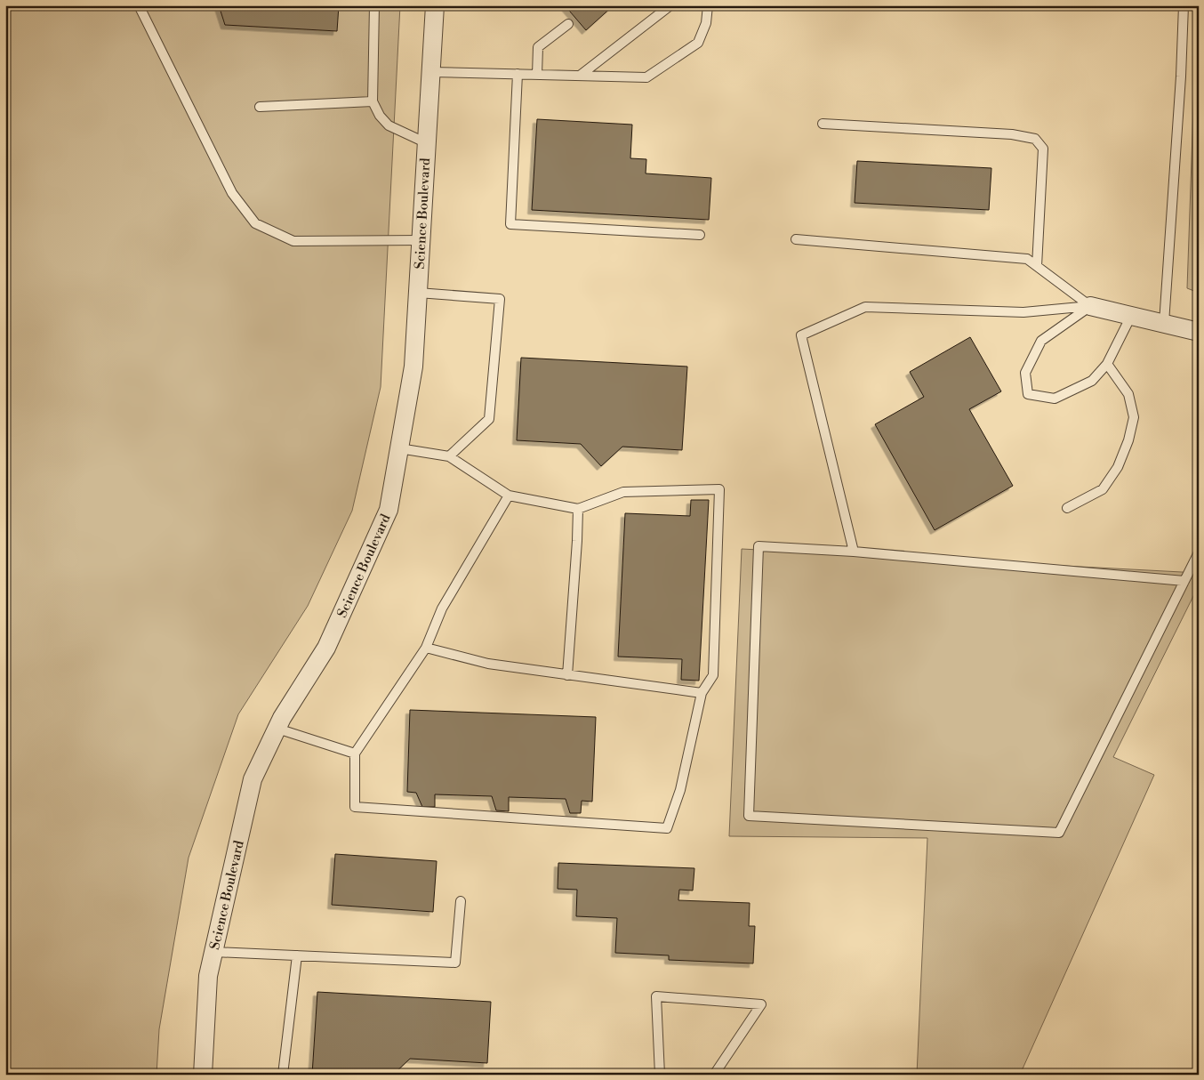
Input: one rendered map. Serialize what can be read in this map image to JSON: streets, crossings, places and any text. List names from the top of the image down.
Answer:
{
  "streets": {
    "street": ["Science Boulevard"]
  }
}
